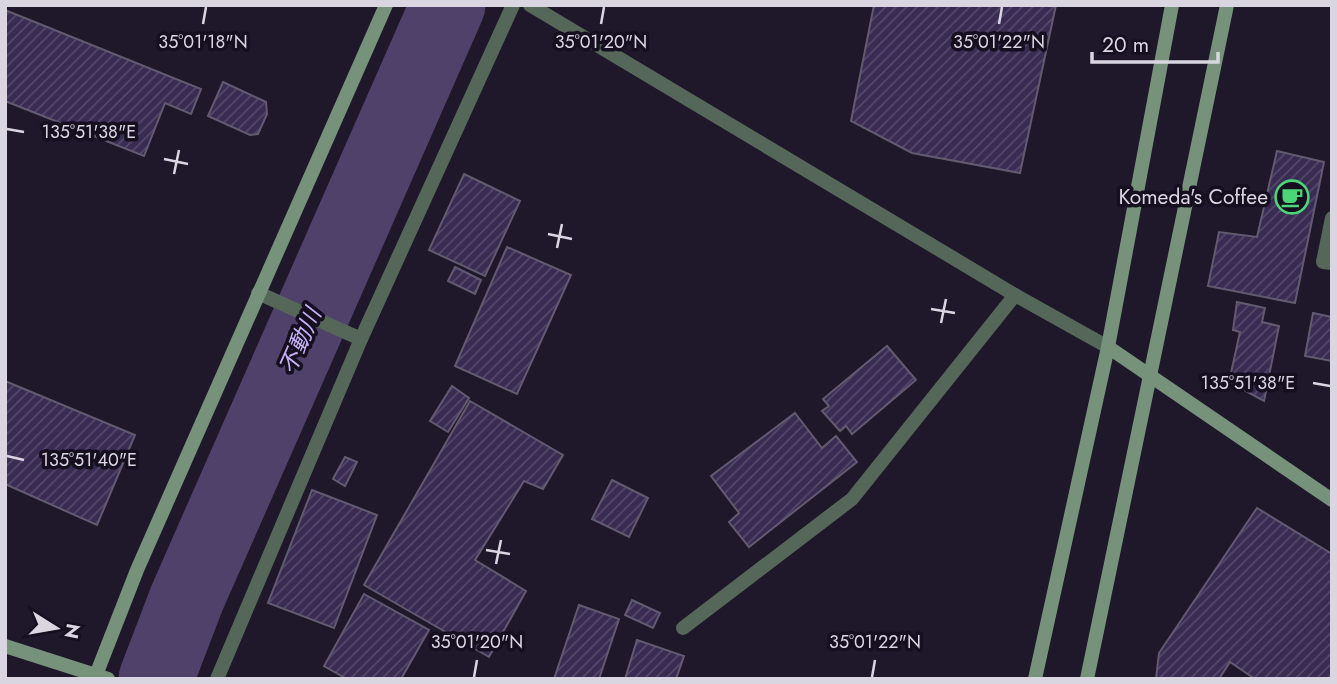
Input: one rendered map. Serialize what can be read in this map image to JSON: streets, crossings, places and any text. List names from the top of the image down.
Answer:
{
  "water": ["不動川"],
  "places": {
    "cafe": ["Komeda's Coffee"]
  },
  "scale_bar": "20 m",
  "north": "right",
  "coordinates": [
    "35°01'18\"N",
    "35°01'20\"N",
    "35°01'22\"N",
    "135°51'38\"E",
    "135°51'40\"E"
  ]
}
